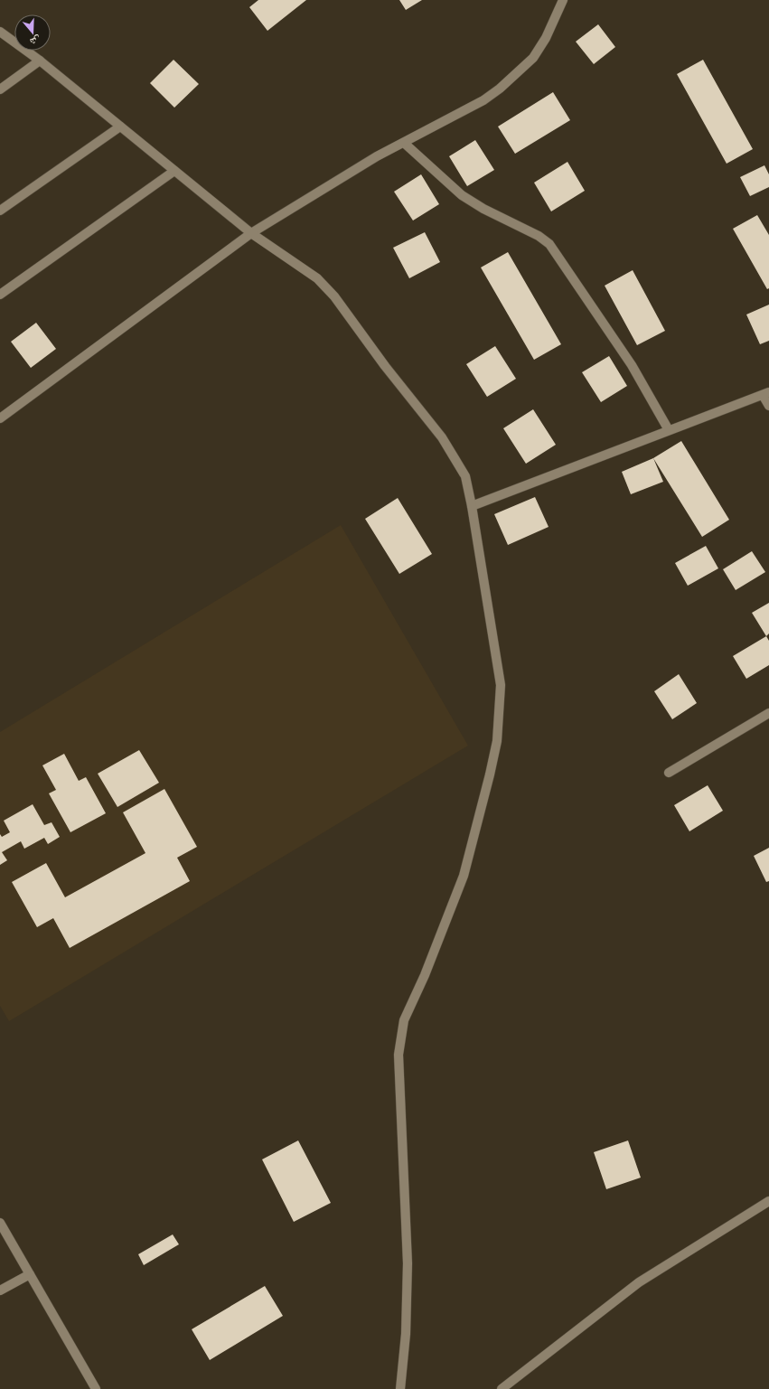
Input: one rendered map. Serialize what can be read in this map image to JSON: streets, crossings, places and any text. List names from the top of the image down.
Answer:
{
  "north": "bottom"
}
